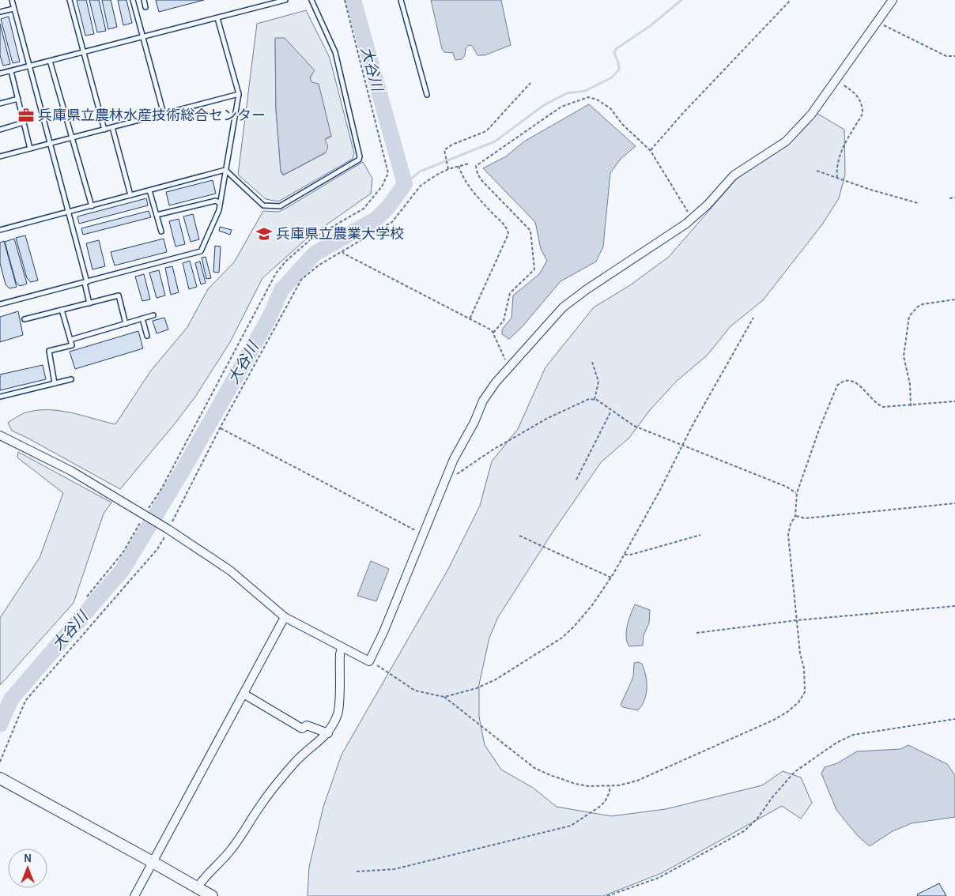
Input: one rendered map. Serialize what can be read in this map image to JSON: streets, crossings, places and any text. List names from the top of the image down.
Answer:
{
  "water": ["大谷川"],
  "places": {
    "office": ["兵庫県立農林水産技術総合センター"],
    "school or university": ["兵庫県立農業大学校"]
  },
  "north": "top"
}
